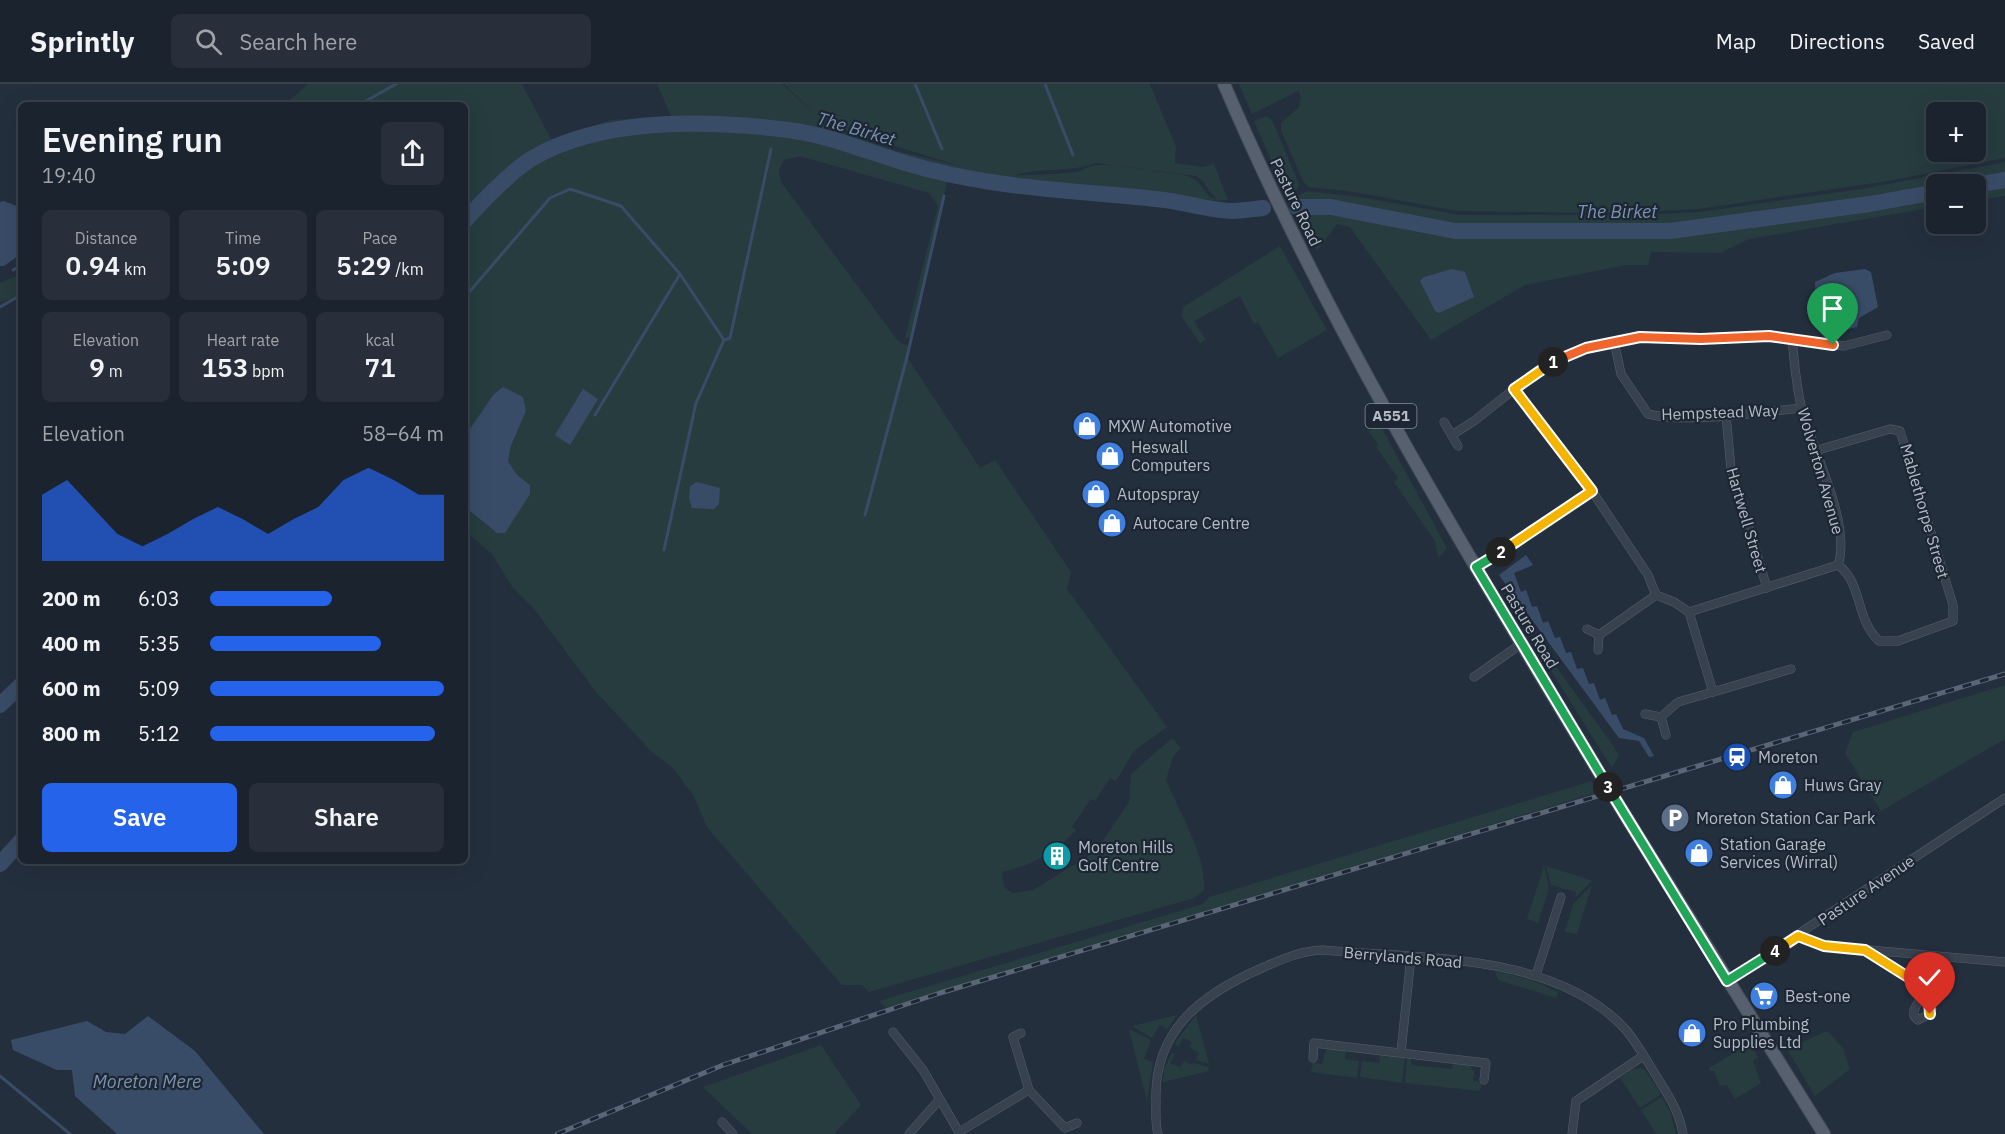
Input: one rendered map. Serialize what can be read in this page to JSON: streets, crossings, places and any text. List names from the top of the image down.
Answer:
{
  "streets": {
    "main road": ["Pasture Road", "A551"],
    "street": [
      "Hempstead Way",
      "Wolverton Avenue",
      "Mablethorpe Street",
      "Hartwell Street",
      "Pasture Avenue",
      "Berrylands Road"
    ]
  },
  "crossings": [
    ["Pasture Road", "Pasture Avenue"],
    ["Hempstead Way", "Wolverton Avenue"],
    ["Hempstead Way", "Hartwell Street"],
    ["Wolverton Avenue", "Mablethorpe Street"]
  ],
  "water": ["The Birket", "Moreton Mere"],
  "places": {
    "shop": [
      "MXW Automotive",
      "Heswall Computers",
      "Autopspray",
      "Autocare Centre",
      "Huws Gray",
      "Station Garage Services (Wirral)",
      "Pro Plumbing Supplies Ltd"
    ],
    "station": ["Moreton"],
    "parking": ["Moreton Station Car Park"],
    "building": ["Moreton Hills Golf Centre"],
    "supermarket": ["Best-one"]
  },
  "page": {
    "header": "Sprintly",
    "search": "Search here",
    "nav": ["Map", "Directions", "Saved"],
    "map_buttons": ["+", "−"],
    "heading": ["Evening run", "19:40"],
    "stats": [
      ["Distance", "0.94 km"],
      ["Time", "5:09"],
      ["Pace", "5:29 /km"],
      ["Elevation", "9 m"],
      ["Heart rate", "153 bpm"],
      ["kcal", "71"]
    ],
    "pins": [
      "1",
      "2",
      "3",
      "4"
    ],
    "chart": ["Elevation", "58–64 m"],
    "list": [
      {
        "name": "200 m",
        "note": "6:03"
      },
      {
        "name": "400 m",
        "note": "5:35"
      },
      {
        "name": "600 m",
        "note": "5:09"
      },
      {
        "name": "800 m",
        "note": "5:12"
      }
    ],
    "buttons": ["Save", "Share"]
  }
}
